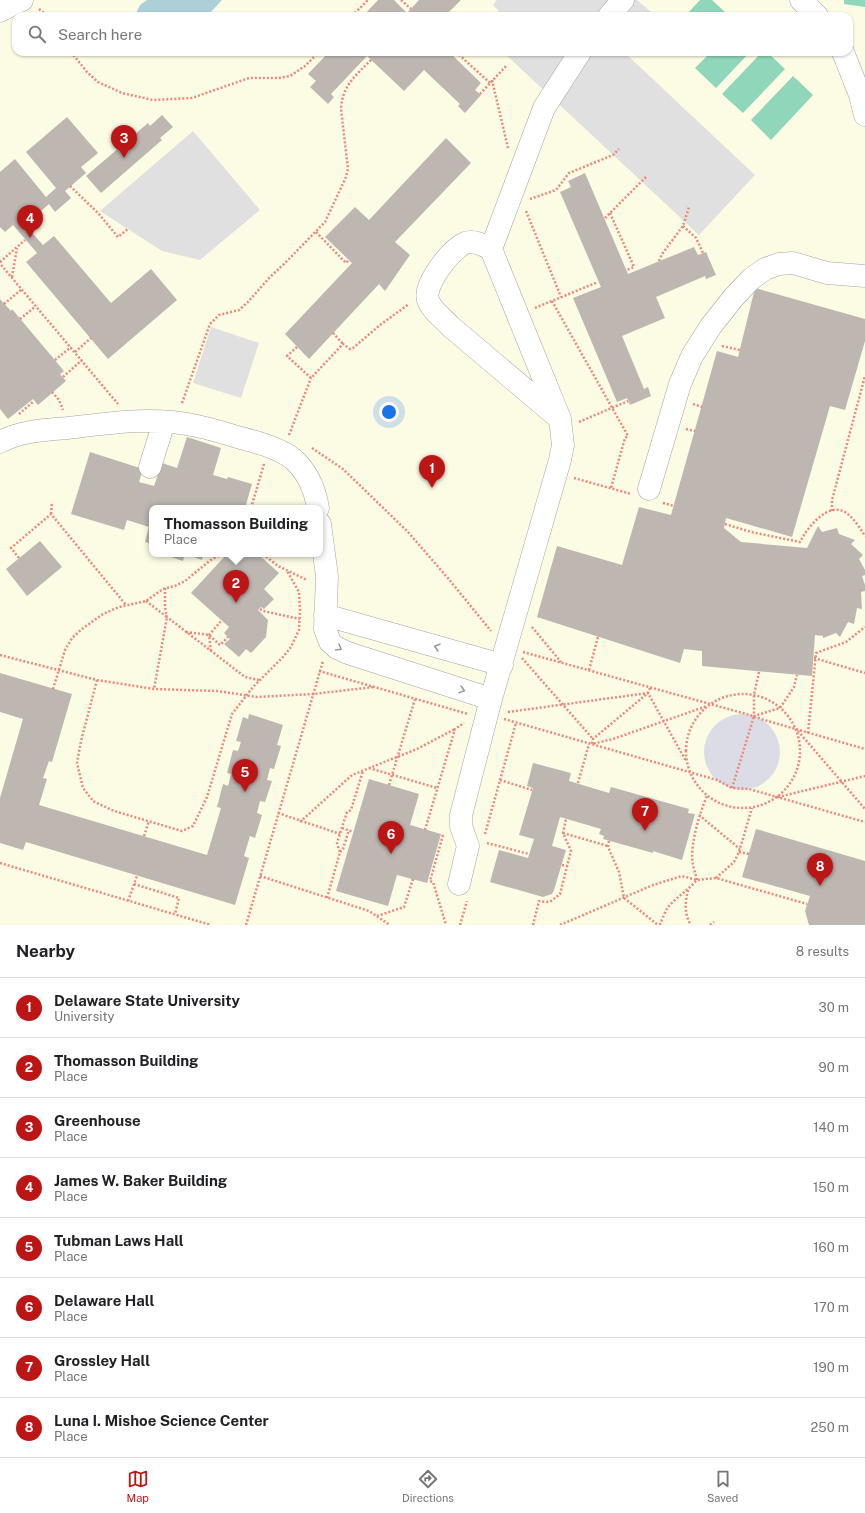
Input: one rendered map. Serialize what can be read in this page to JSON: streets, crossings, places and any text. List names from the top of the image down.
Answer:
{
  "page": {
    "search": "Search here",
    "pins": [
      "3",
      "4",
      "1",
      "2",
      "5",
      "7",
      "6",
      "8"
    ],
    "popup": ["Thomasson Building", "Place"],
    "heading": ["Nearby", "8 results"],
    "list": [
      {
        "mark": "1",
        "name": "Delaware State University",
        "note": "University",
        "value": "30 m"
      },
      {
        "mark": "2",
        "name": "Thomasson Building",
        "note": "Place",
        "value": "90 m"
      },
      {
        "mark": "3",
        "name": "Greenhouse",
        "note": "Place",
        "value": "140 m"
      },
      {
        "mark": "4",
        "name": "James W. Baker Building",
        "note": "Place",
        "value": "150 m"
      },
      {
        "mark": "5",
        "name": "Tubman Laws Hall",
        "note": "Place",
        "value": "160 m"
      },
      {
        "mark": "6",
        "name": "Delaware Hall",
        "note": "Place",
        "value": "170 m"
      },
      {
        "mark": "7",
        "name": "Grossley Hall",
        "note": "Place",
        "value": "190 m"
      },
      {
        "mark": "8",
        "name": "Luna I. Mishoe Science Center",
        "note": "Place",
        "value": "250 m"
      }
    ],
    "nav": ["Map", "Directions", "Saved"]
  }
}
